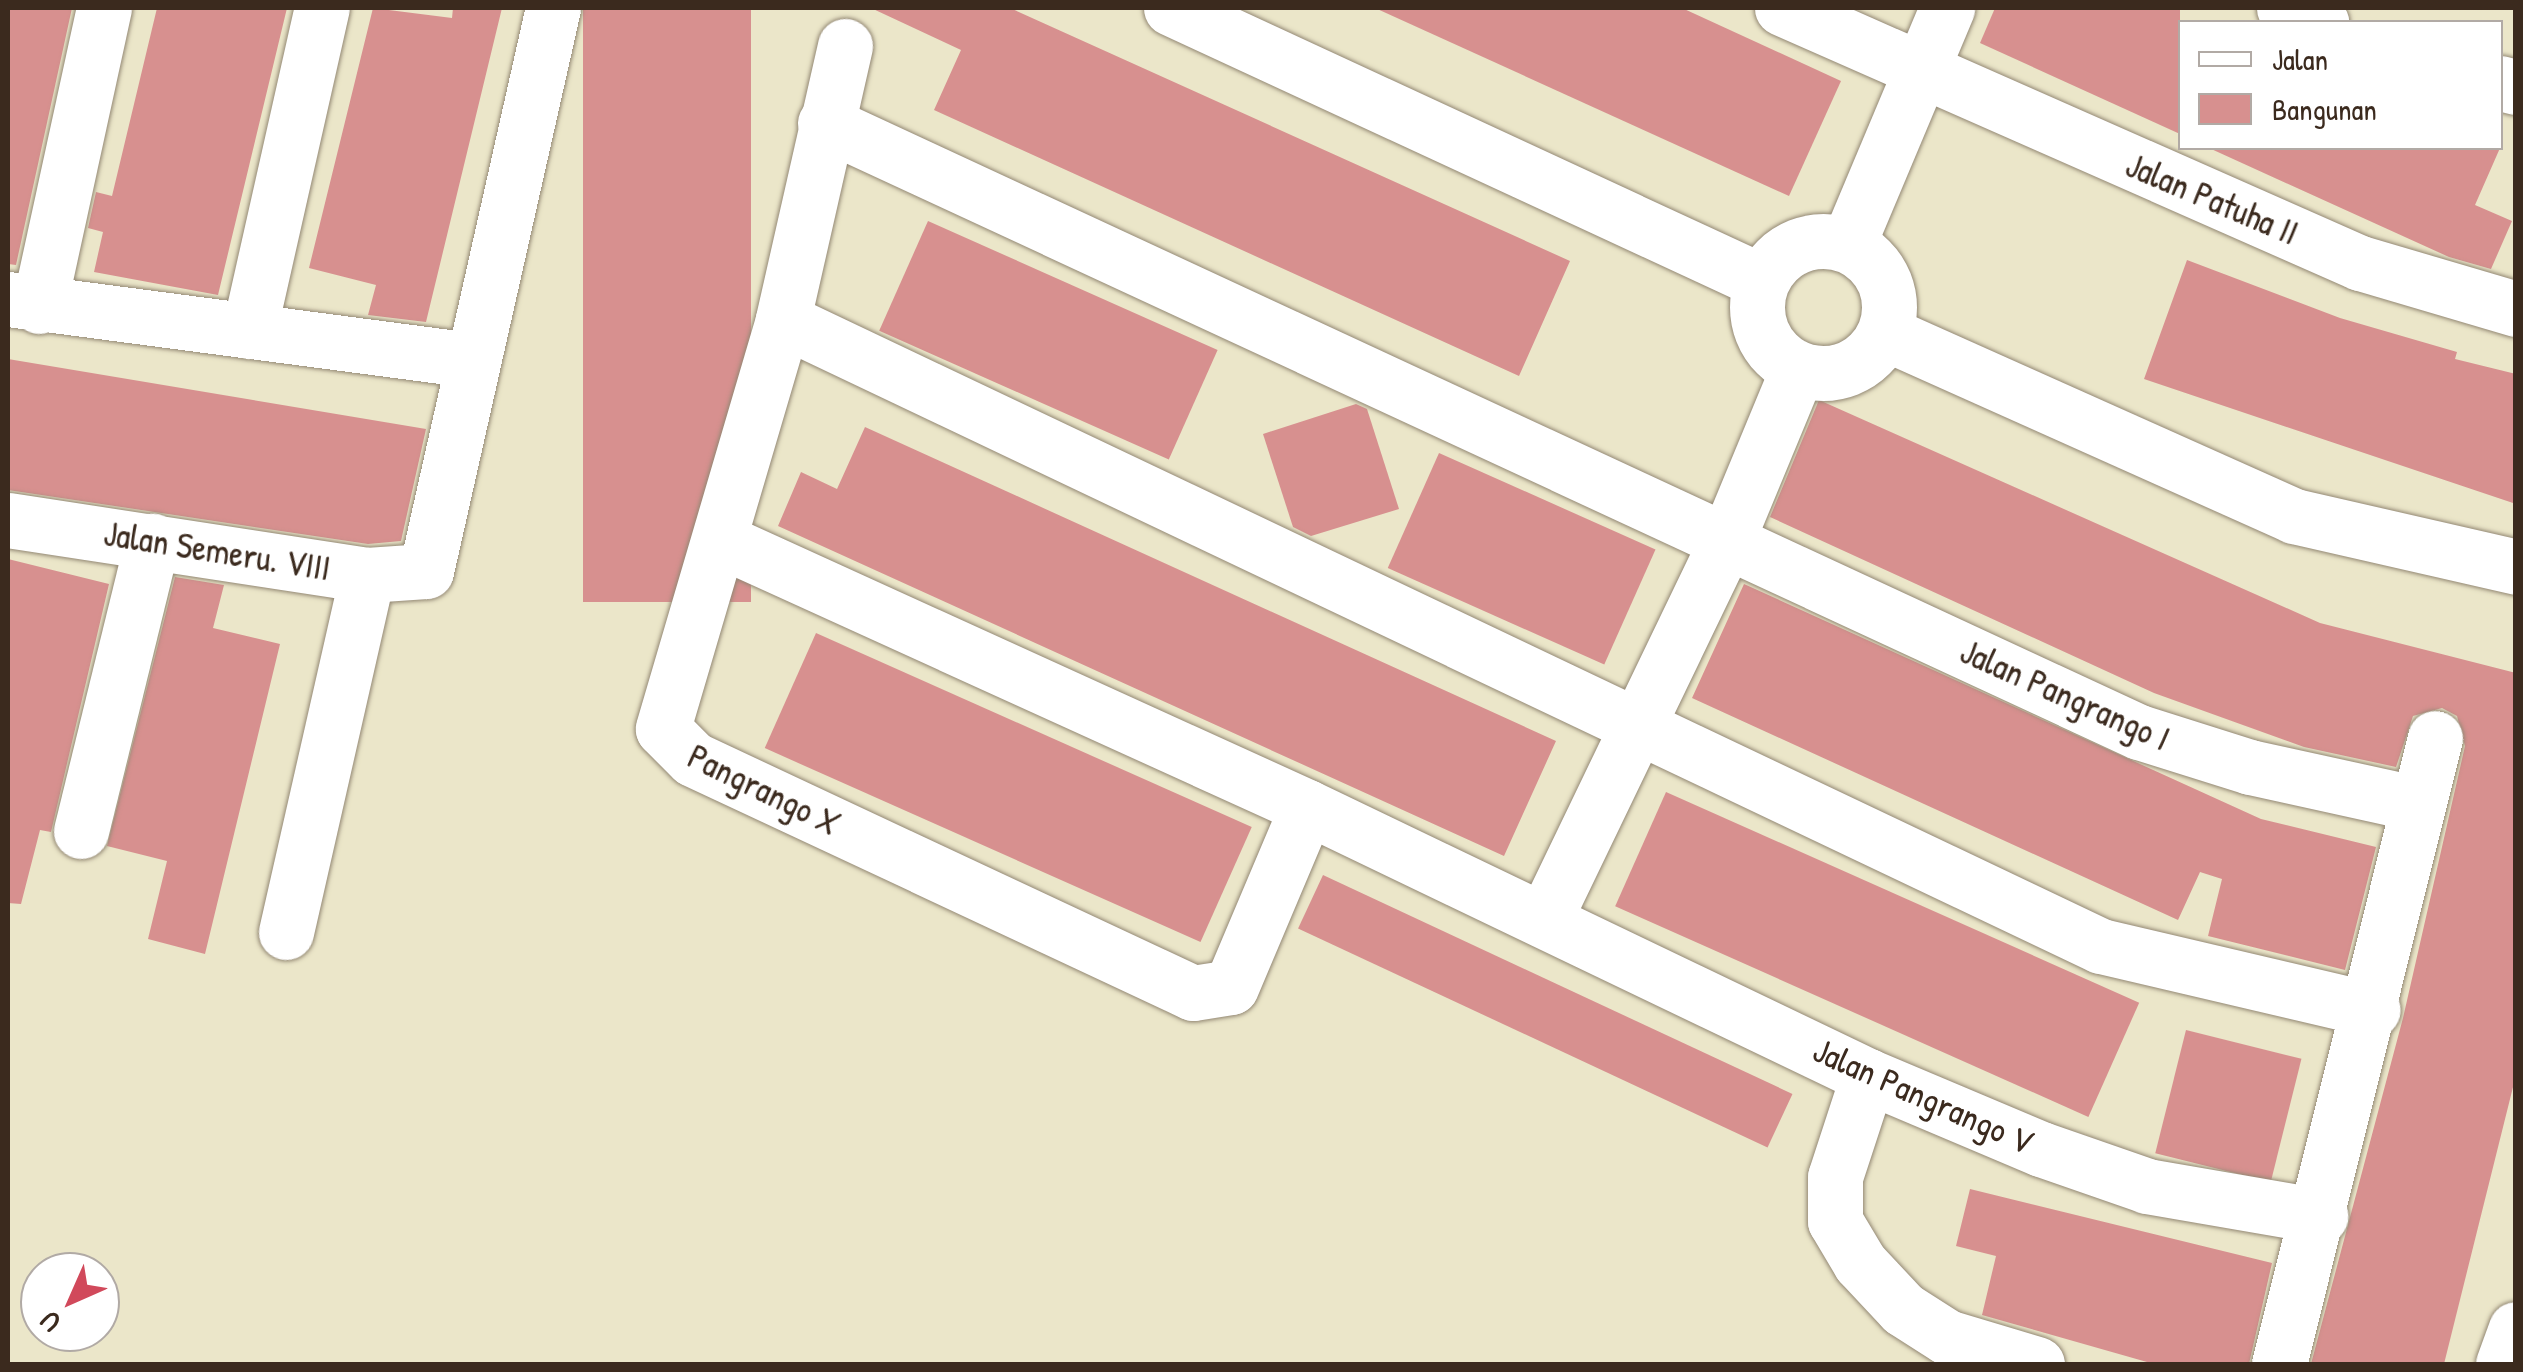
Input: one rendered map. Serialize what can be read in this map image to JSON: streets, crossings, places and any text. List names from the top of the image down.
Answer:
{
  "streets": {
    "street": [
      "Jalan Patuha II",
      "Jalan Semeru. VIII",
      "Jalan Pangrango I",
      "Pangrango X",
      "Jalan Pangrango V"
    ]
  },
  "crossings": [
    ["Jalan Pangrango I", "Pangrango X"],
    ["Pangrango X", "Jalan Pangrango V"]
  ],
  "legend": ["Jalan", "Bangunan"],
  "north": "bottom left"
}
